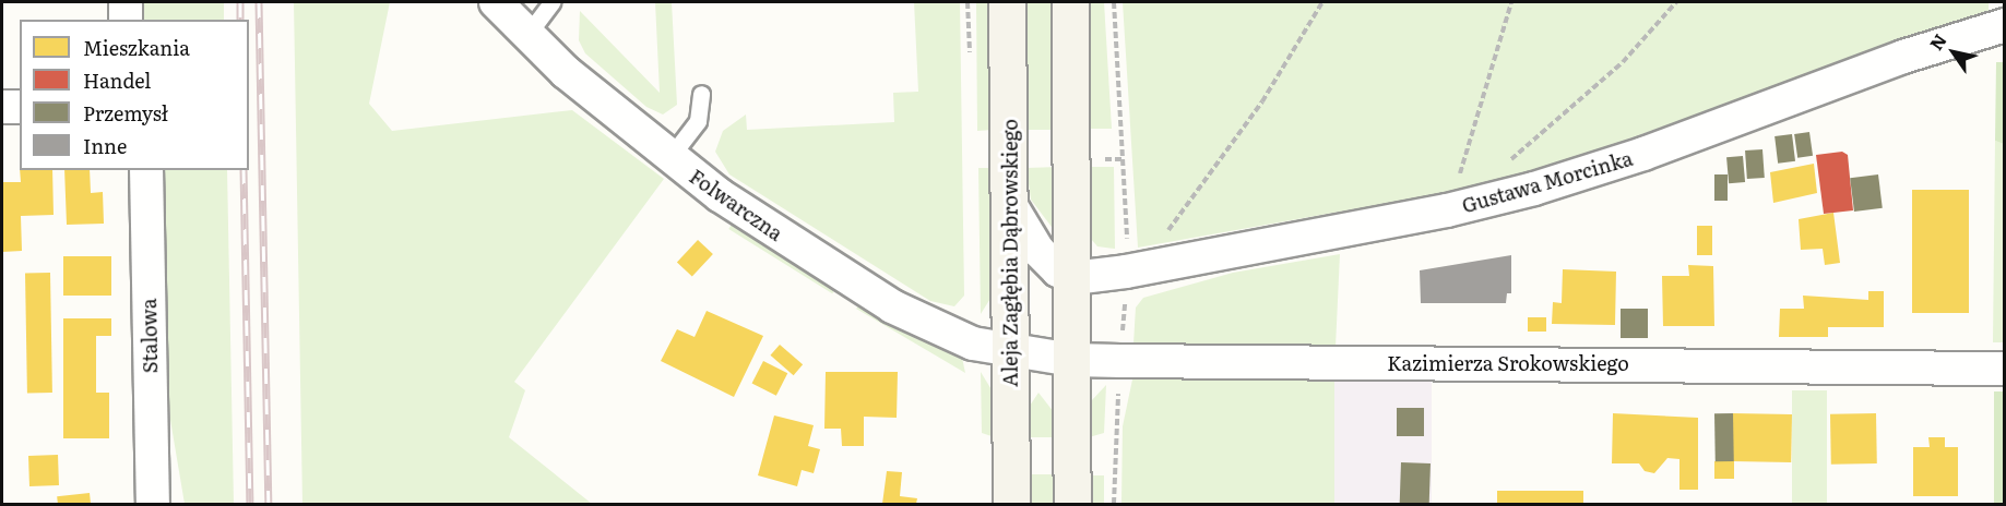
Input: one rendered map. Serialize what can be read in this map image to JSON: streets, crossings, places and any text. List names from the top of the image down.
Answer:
{
  "streets": {
    "street": [
      "Gustawa Morcinka",
      "Folwarczna",
      "Aleja Zagłębia Dąbrowskiego",
      "Stalowa",
      "Kazimierza Srokowskiego"
    ]
  },
  "crossings": [
    ["Folwarczna", "Aleja Zagłębia Dąbrowskiego"],
    ["Folwarczna", "Kazimierza Srokowskiego"],
    ["Aleja Zagłębia Dąbrowskiego", "Kazimierza Srokowskiego"]
  ],
  "legend": [
    "Mieszkania",
    "Handel",
    "Przemysł",
    "Inne"
  ],
  "north": "top left"
}
